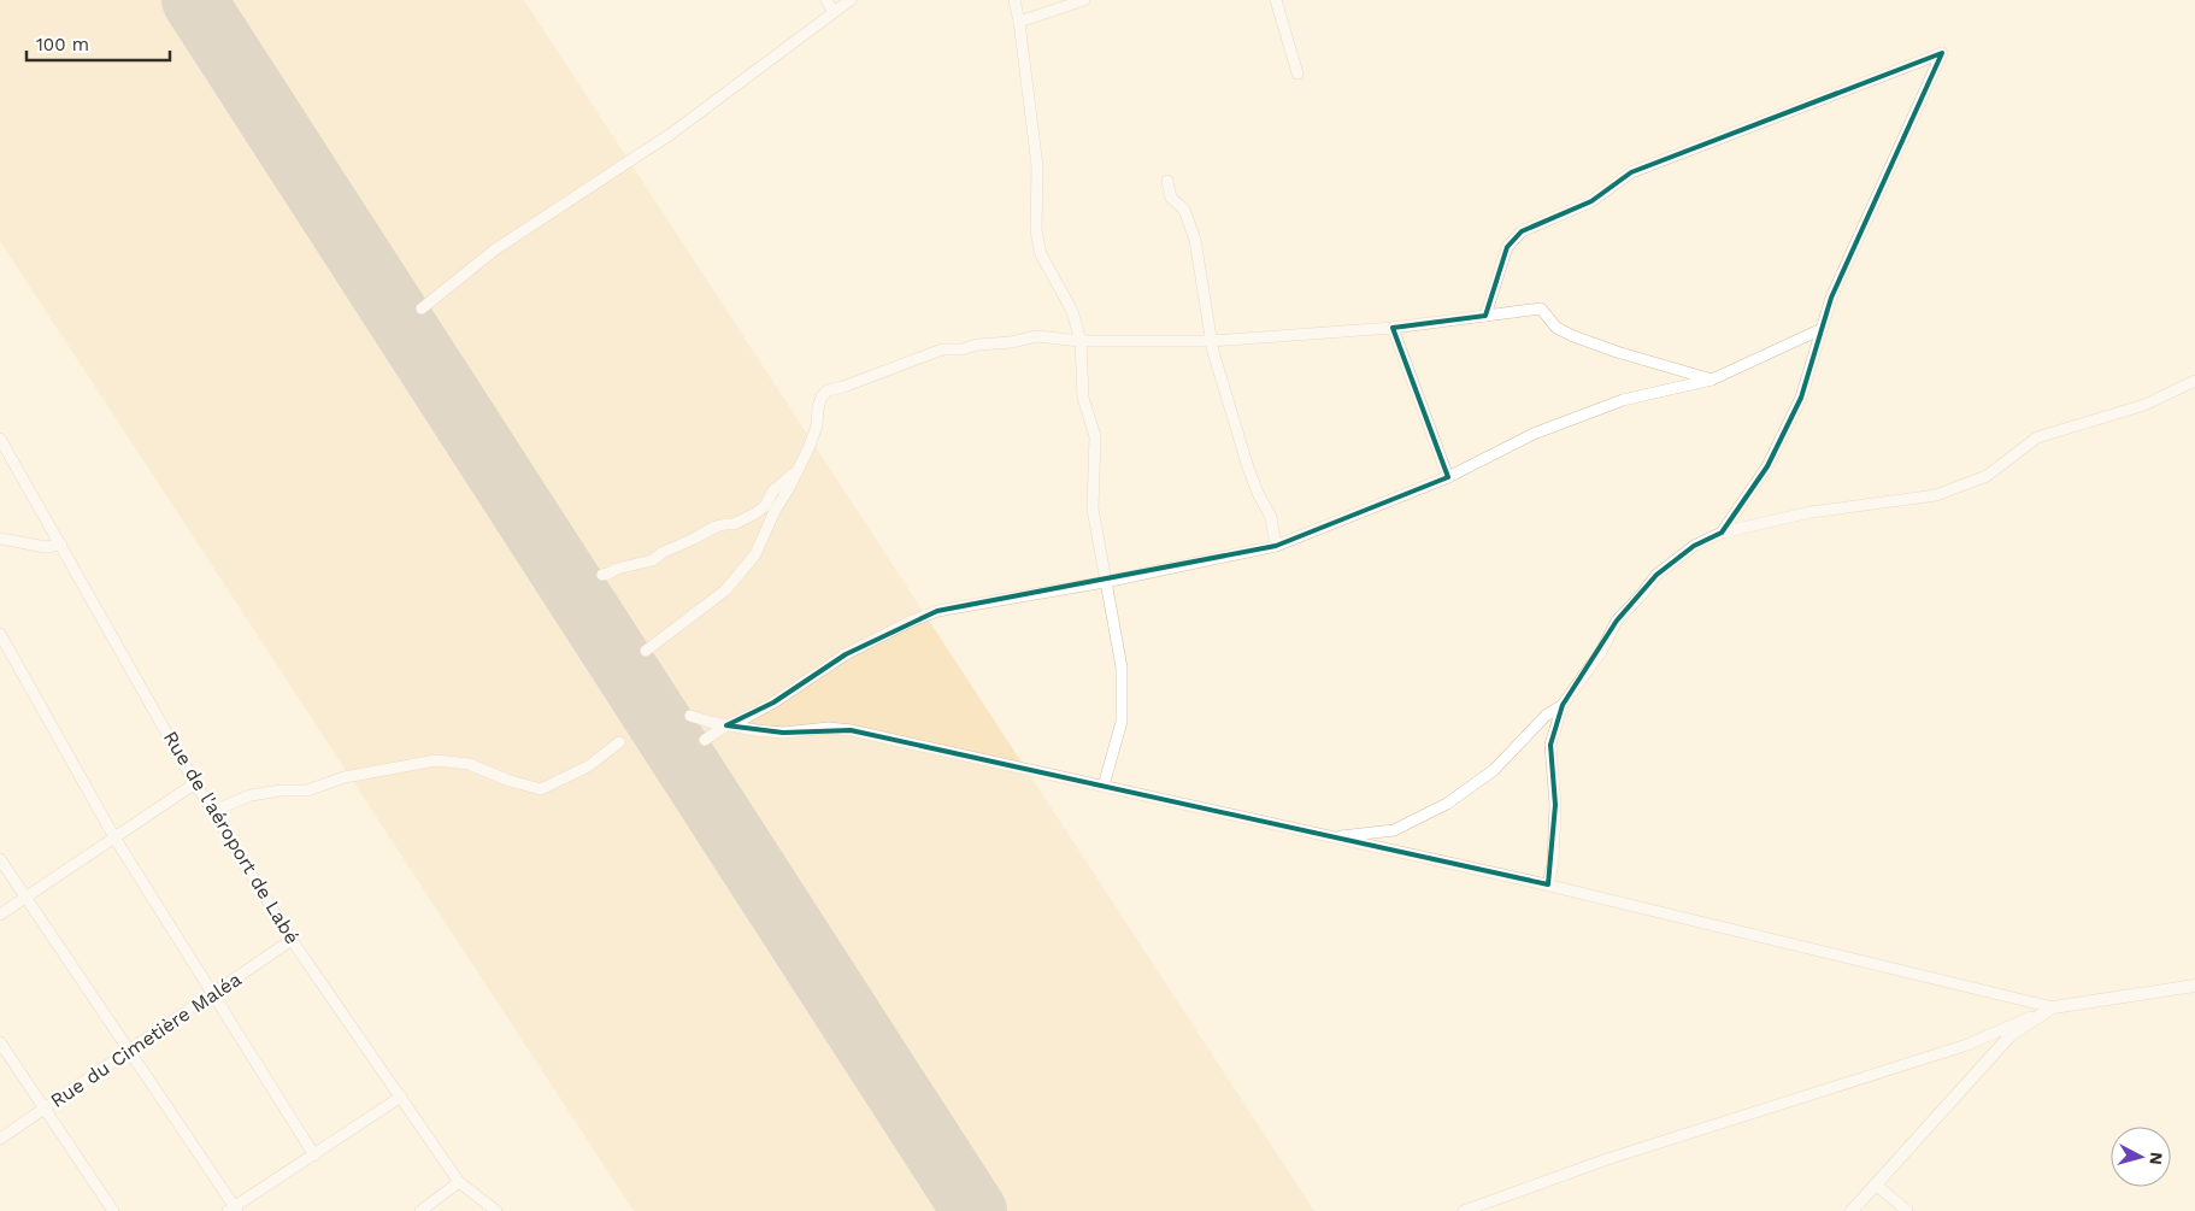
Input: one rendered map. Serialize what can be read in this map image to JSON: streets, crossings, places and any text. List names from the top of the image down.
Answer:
{
  "streets": {
    "street": ["Rue de l'aéroport de Labé", "Rue du Cimetière Maléa"]
  },
  "crossings": [
    ["Rue de l'aéroport de Labé", "Rue du Cimetière Maléa"]
  ],
  "scale_bar": "100 m",
  "north": "right"
}
